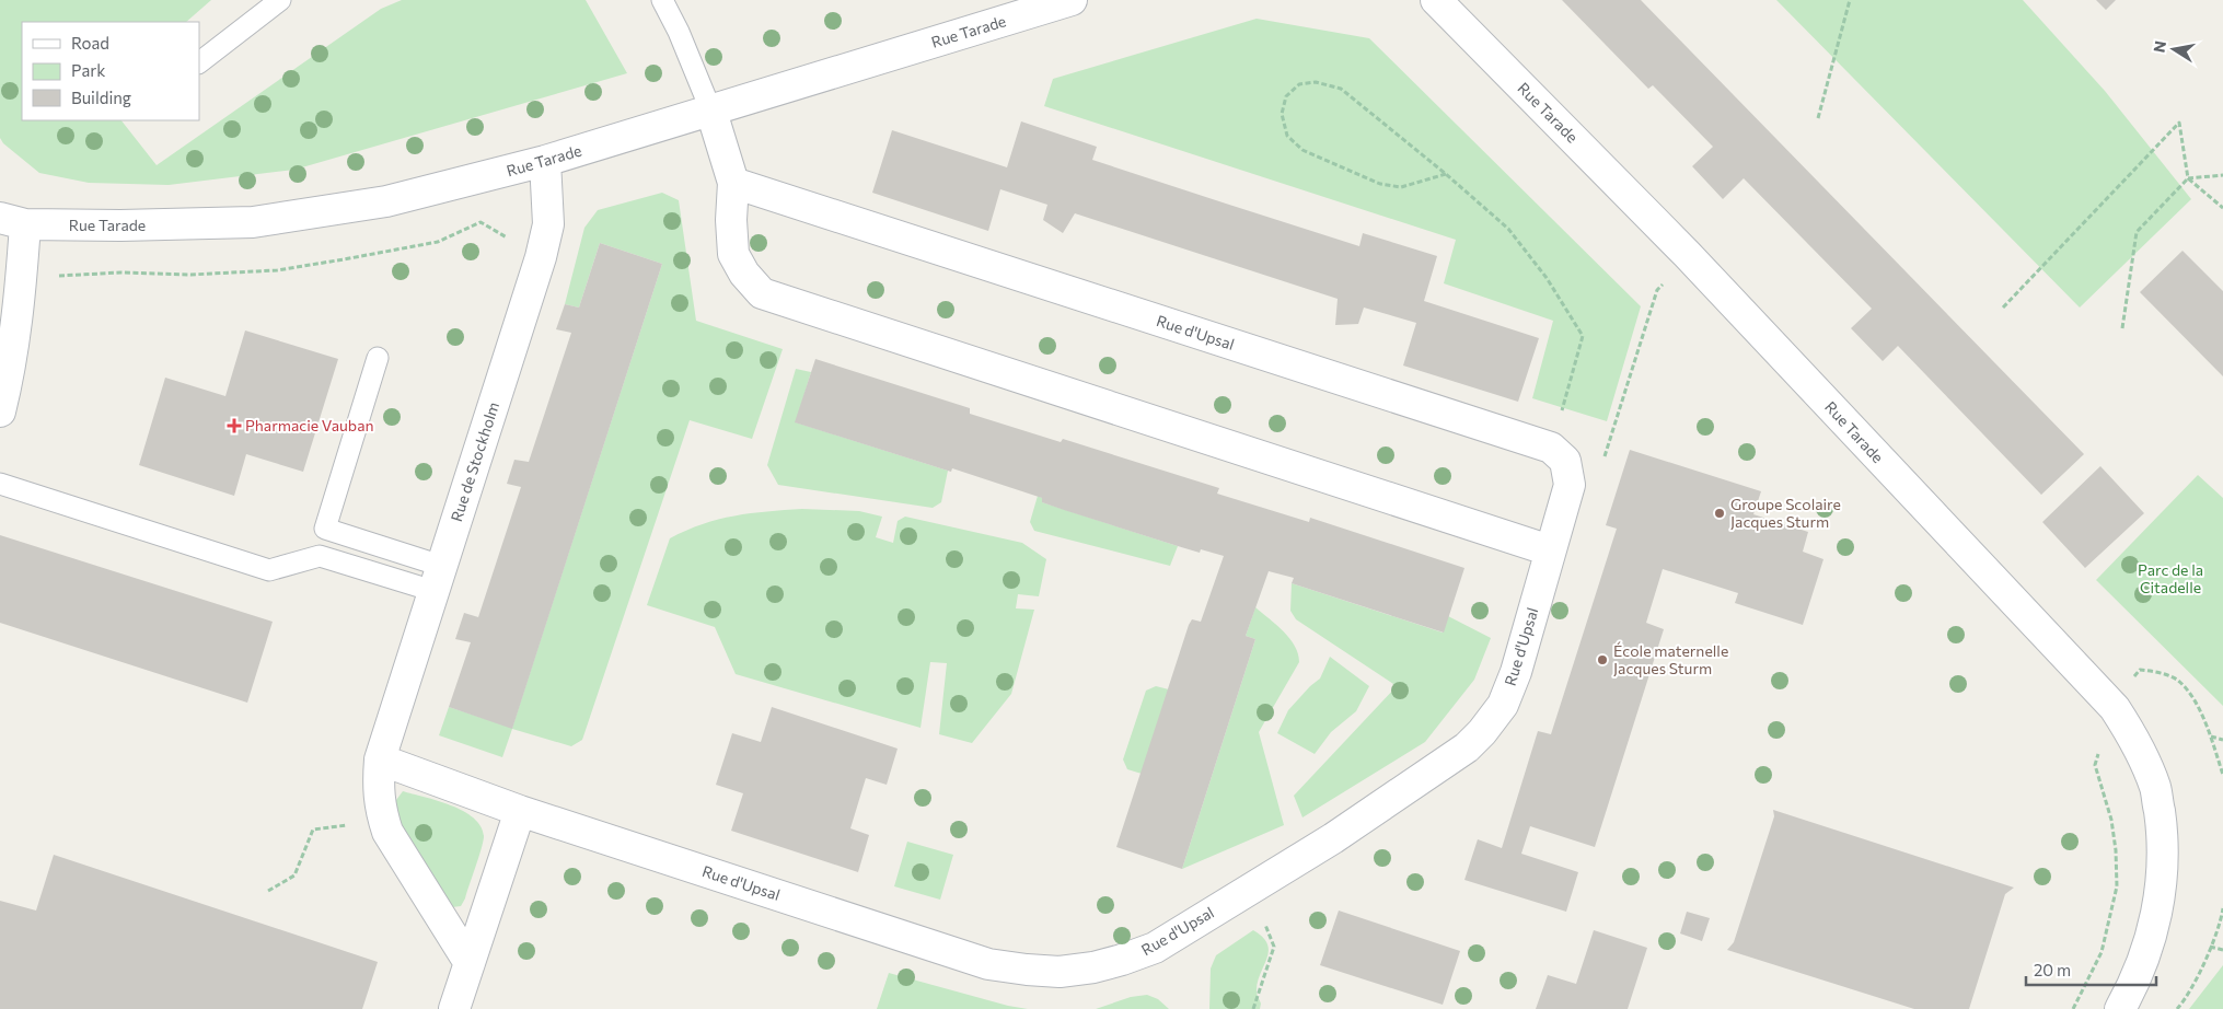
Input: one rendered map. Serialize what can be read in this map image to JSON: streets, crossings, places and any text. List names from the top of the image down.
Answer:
{
  "streets": {
    "street": ["Rue Tarade", "Rue d'Upsal", "Rue de Stockholm"]
  },
  "crossings": [
    ["Rue Tarade", "Rue de Stockholm"]
  ],
  "parks": ["Parc de la Citadelle"],
  "places": {
    "health": ["Pharmacie Vauban"],
    "other": ["Groupe Scolaire Jacques Sturm", "École maternelle Jacques Sturm"]
  },
  "legend": ["Road", "Park", "Building"],
  "scale_bar": "20 m",
  "north": "left"
}
